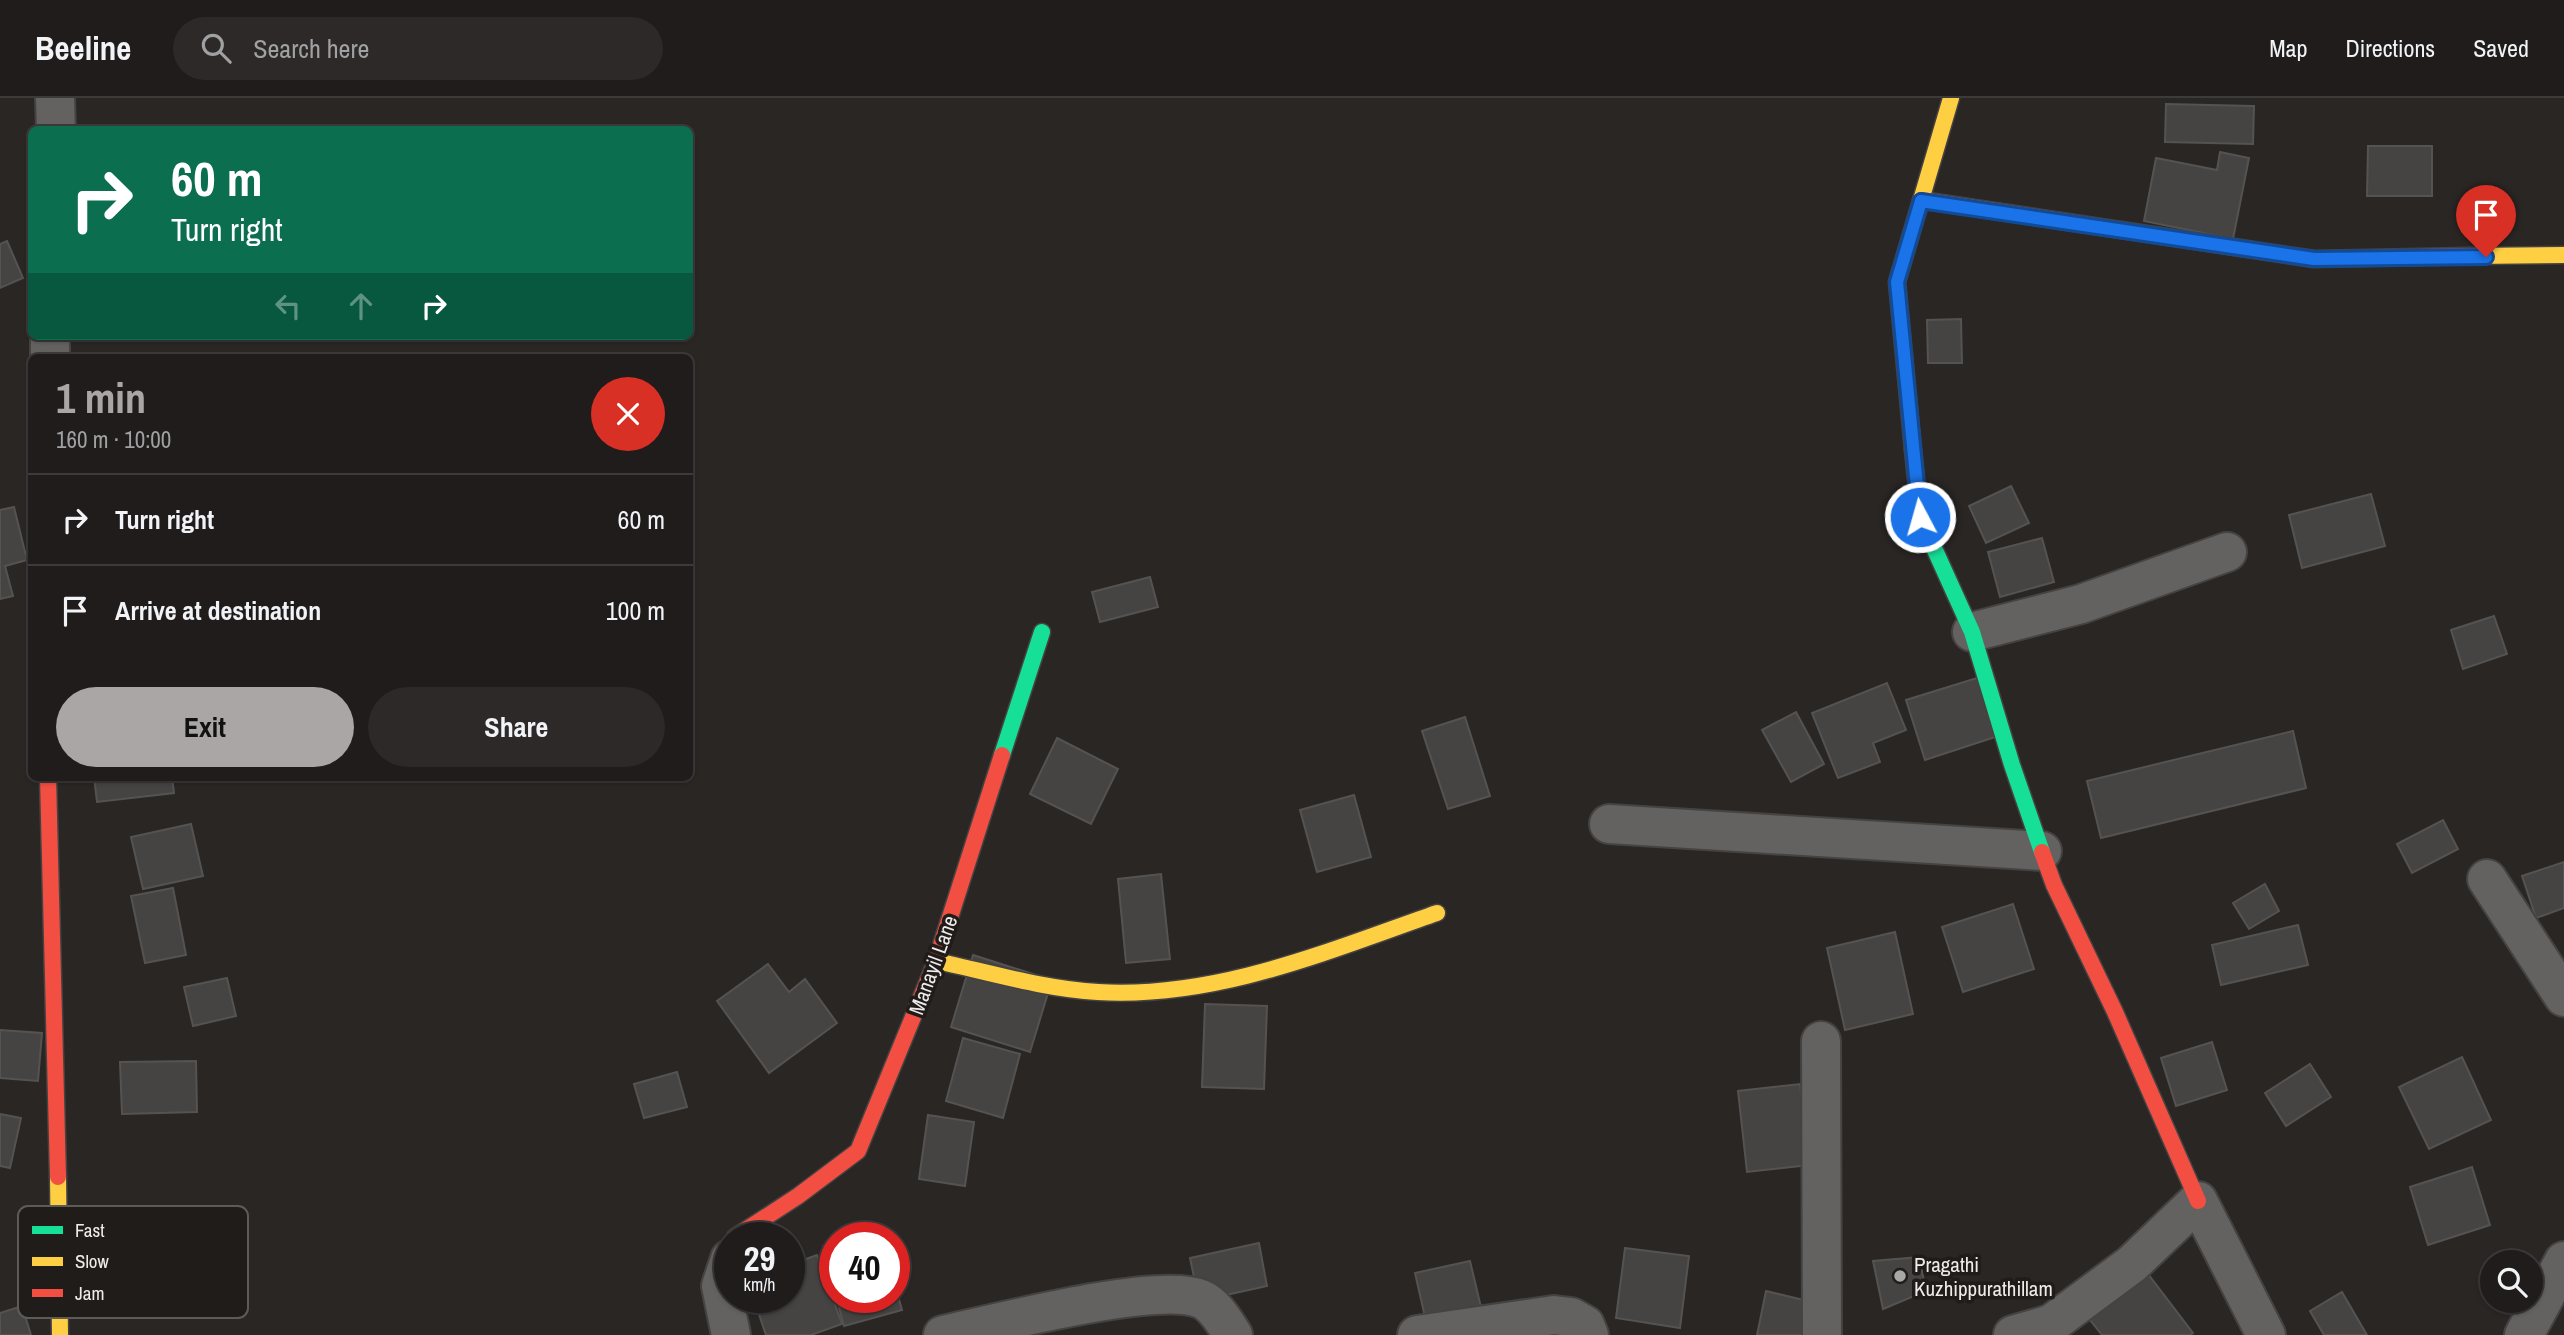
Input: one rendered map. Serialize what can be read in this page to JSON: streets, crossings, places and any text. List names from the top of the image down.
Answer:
{
  "streets": {
    "street": ["Manayil Lane"]
  },
  "places": ["Pragathi Kuzhippurathillam"],
  "legend": ["Fast", "Slow", "Jam"],
  "page": {
    "header": "Beeline",
    "search": "Search here",
    "nav": ["Map", "Directions", "Saved"],
    "turn": ["60 m", "Turn right"],
    "heading": ["1 min", "160 m · 10:00"],
    "list": [
      {
        "name": "Turn right",
        "value": "60 m"
      },
      {
        "name": "Arrive at destination",
        "value": "100 m"
      }
    ],
    "buttons": ["Exit", "Share"],
    "speed": "29 km/h",
    "limit": "40"
  }
}
